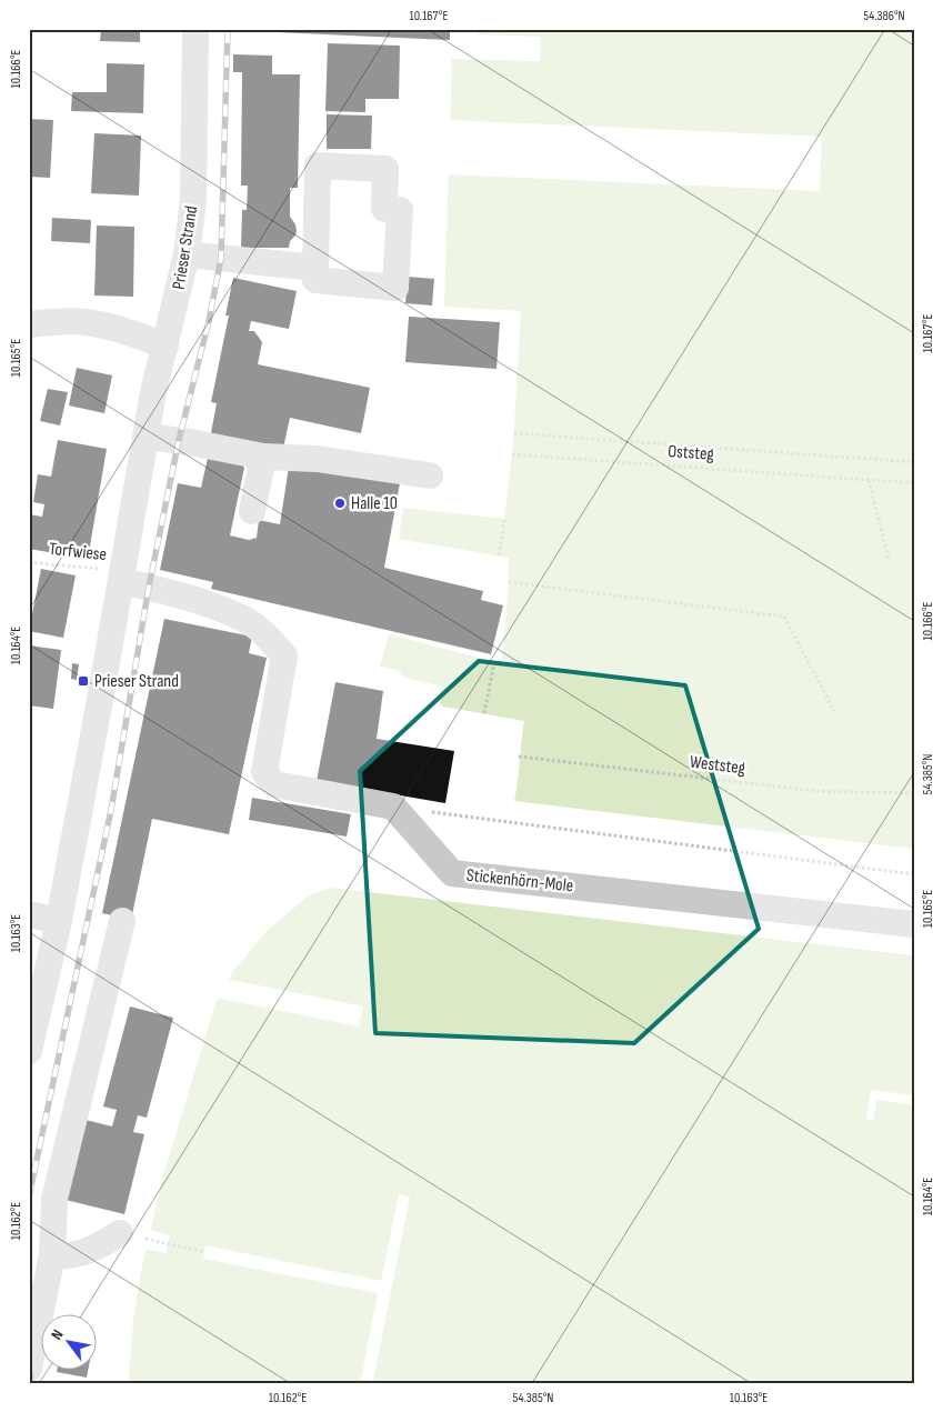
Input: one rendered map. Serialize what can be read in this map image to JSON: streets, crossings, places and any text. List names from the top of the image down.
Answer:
{
  "streets": {
    "street": ["Prieser Strand", "Stickenhörn-Mole"],
    "path": ["Oststeg", "Torfwiese", "Weststeg"]
  },
  "crossings": [
    ["Prieser Strand", "Torfwiese"]
  ],
  "places": {
    "other": ["Halle 10"],
    "transit": ["Prieser Strand"]
  },
  "north": "top left",
  "coordinates": [
    "10.167°E",
    "54.386°N",
    "10.166°E",
    "10.165°E",
    "10.164°E",
    "54.385°N",
    "10.163°E",
    "10.162°E"
  ]
}
